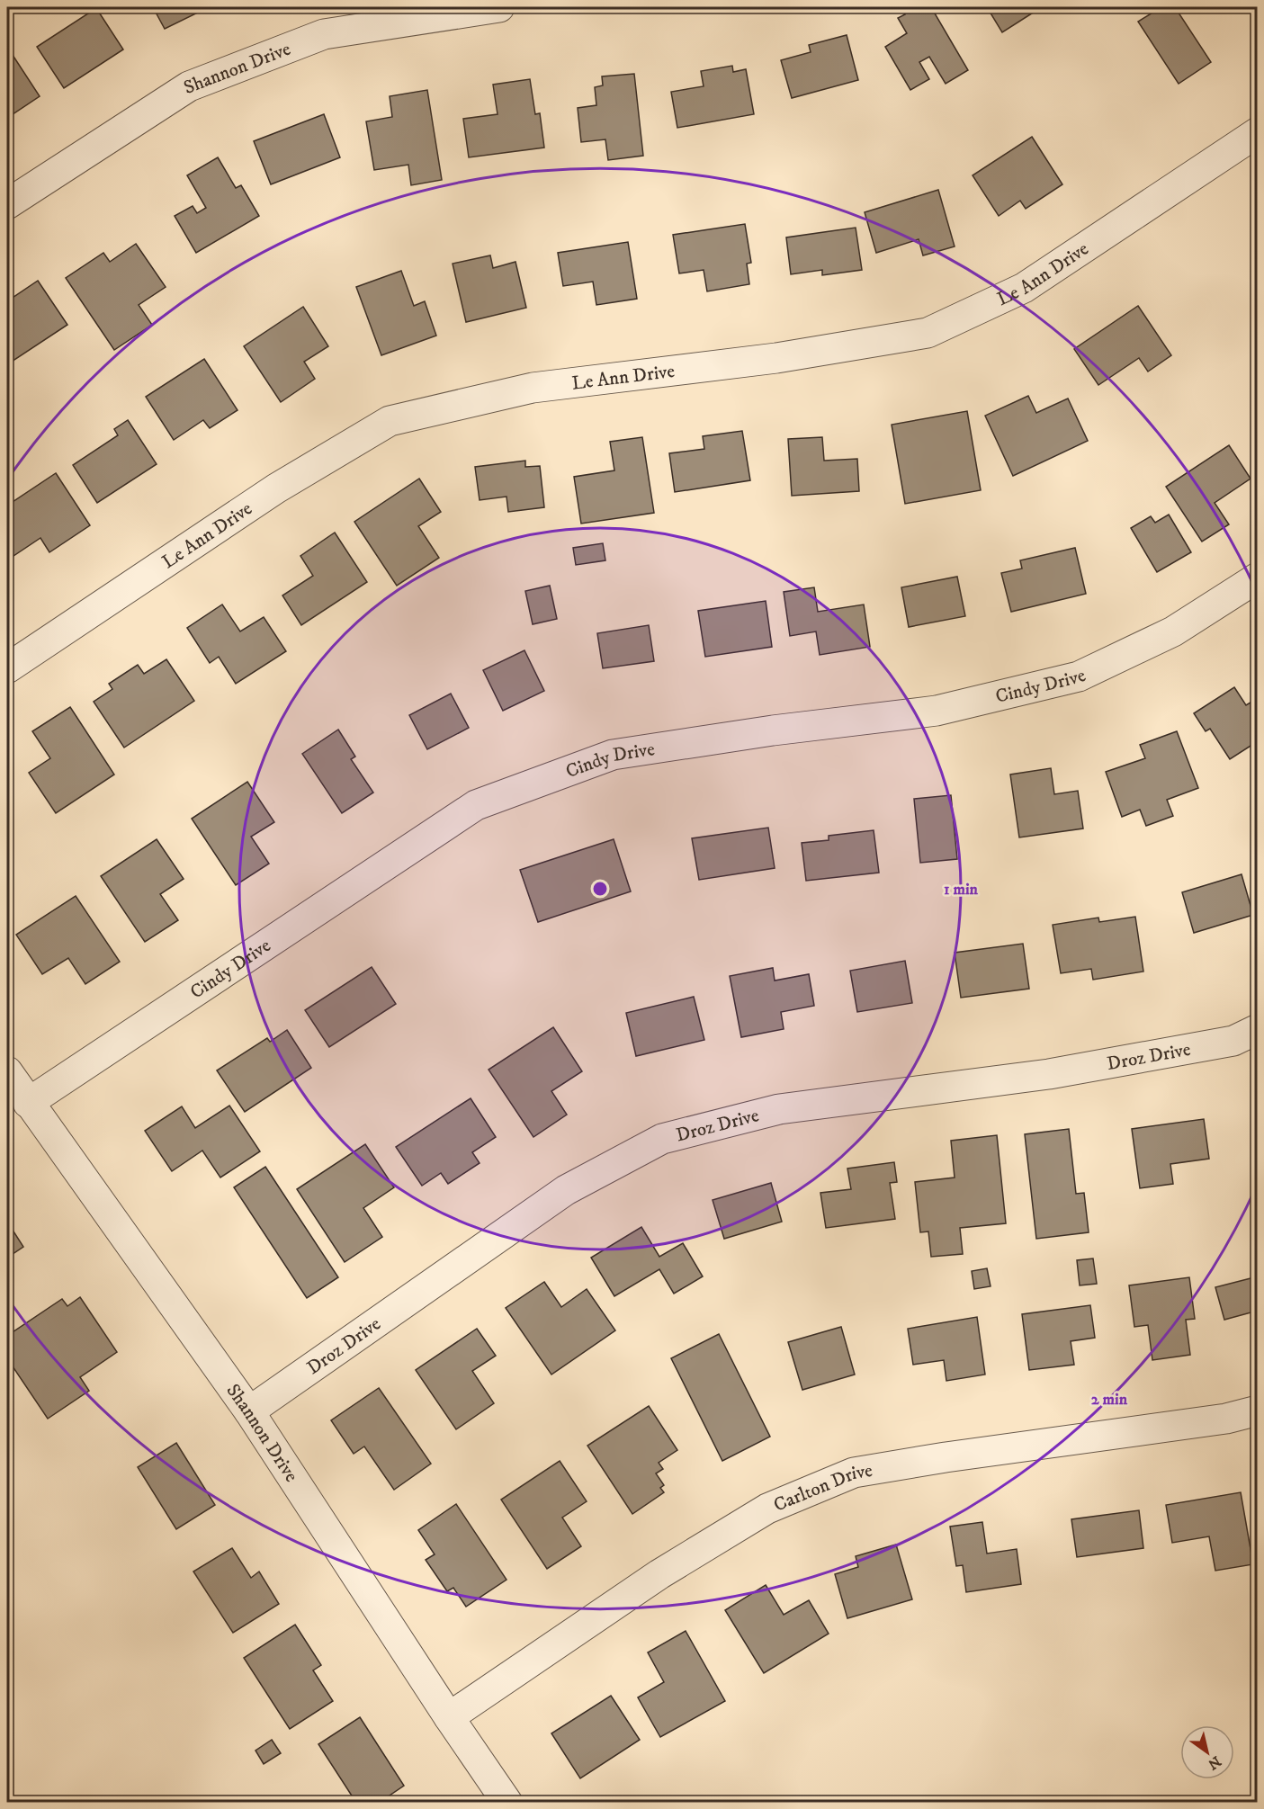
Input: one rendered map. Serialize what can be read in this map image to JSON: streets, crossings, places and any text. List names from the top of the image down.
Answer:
{
  "streets": {
    "street": [
      "Shannon Drive",
      "Le Ann Drive",
      "Cindy Drive",
      "Droz Drive",
      "Carlton Drive"
    ]
  },
  "crossings": [
    ["Shannon Drive", "Cindy Drive"],
    ["Shannon Drive", "Droz Drive"],
    ["Shannon Drive", "Carlton Drive"]
  ],
  "north": "bottom right",
  "rings": ["1 min", "2 min"]
}
